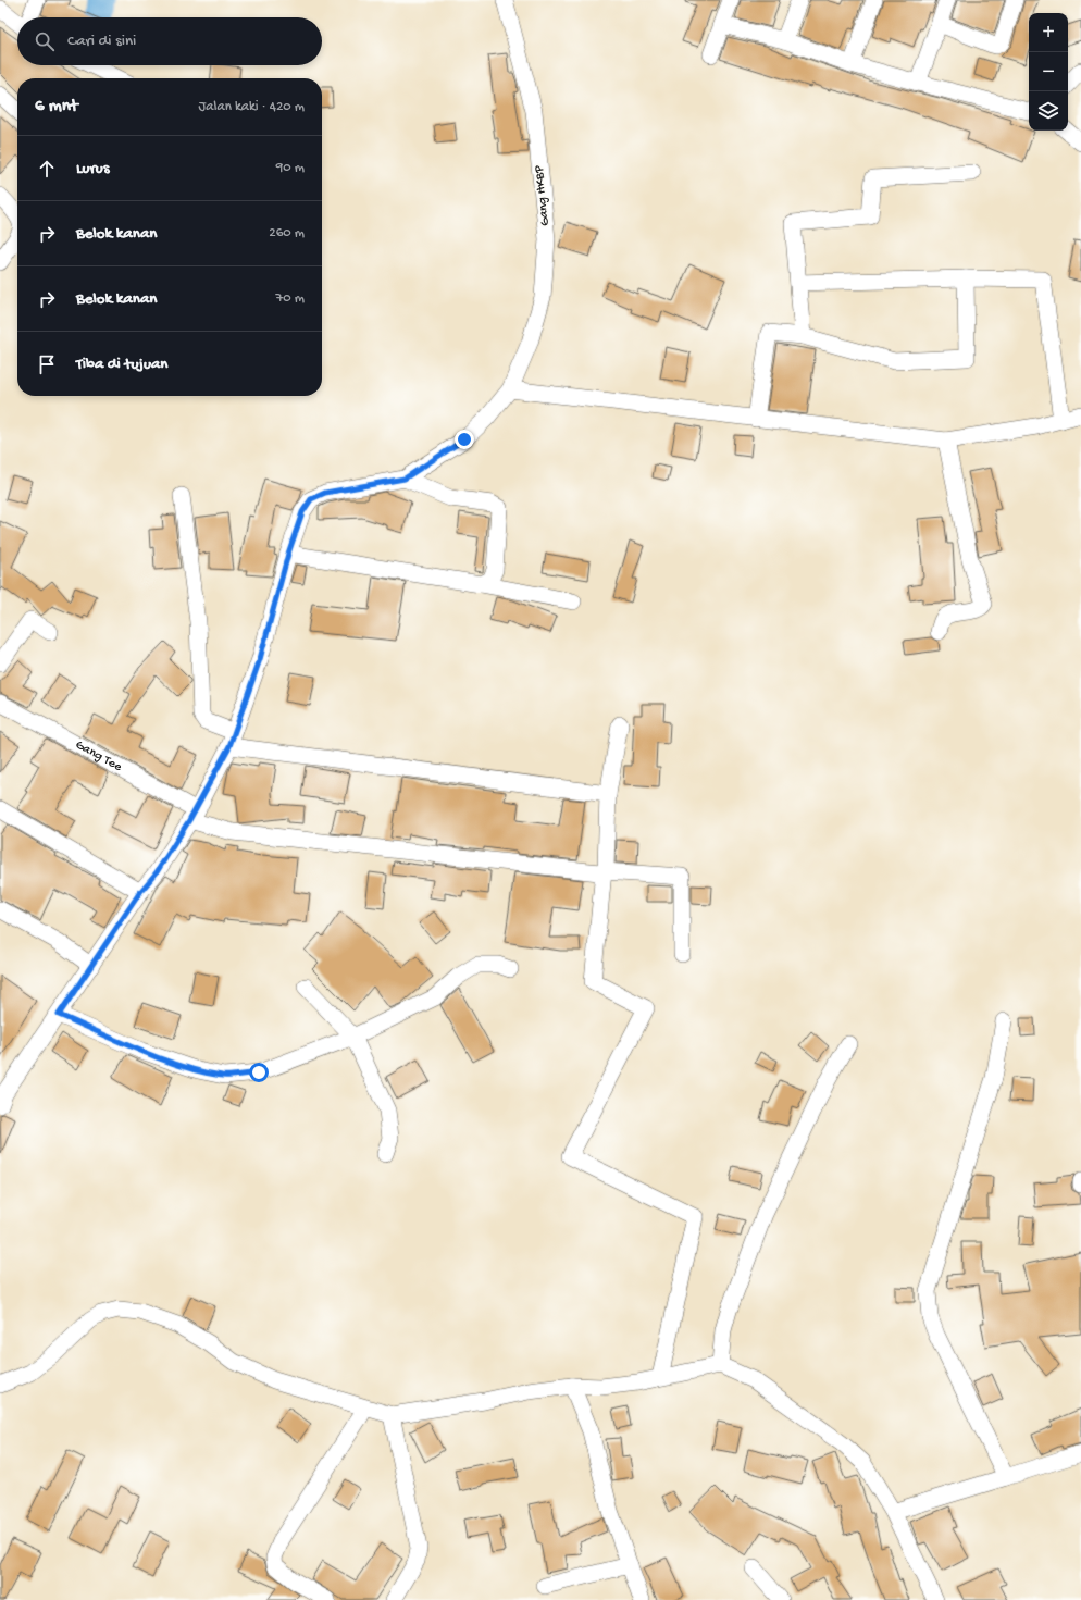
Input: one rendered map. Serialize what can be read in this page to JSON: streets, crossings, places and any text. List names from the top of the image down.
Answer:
{
  "streets": {
    "street": ["Gang HKBP", "Gang Tee"]
  },
  "page": {
    "map_buttons": ["+", "−"],
    "search": "Cari di sini",
    "heading": ["6 mnt", "Jalan kaki · 420 m"],
    "list": [
      ["Lurus", "90 m"],
      ["Belok kanan", "260 m"],
      ["Belok kanan", "70 m"],
      "Tiba di tujuan"
    ]
  }
}
